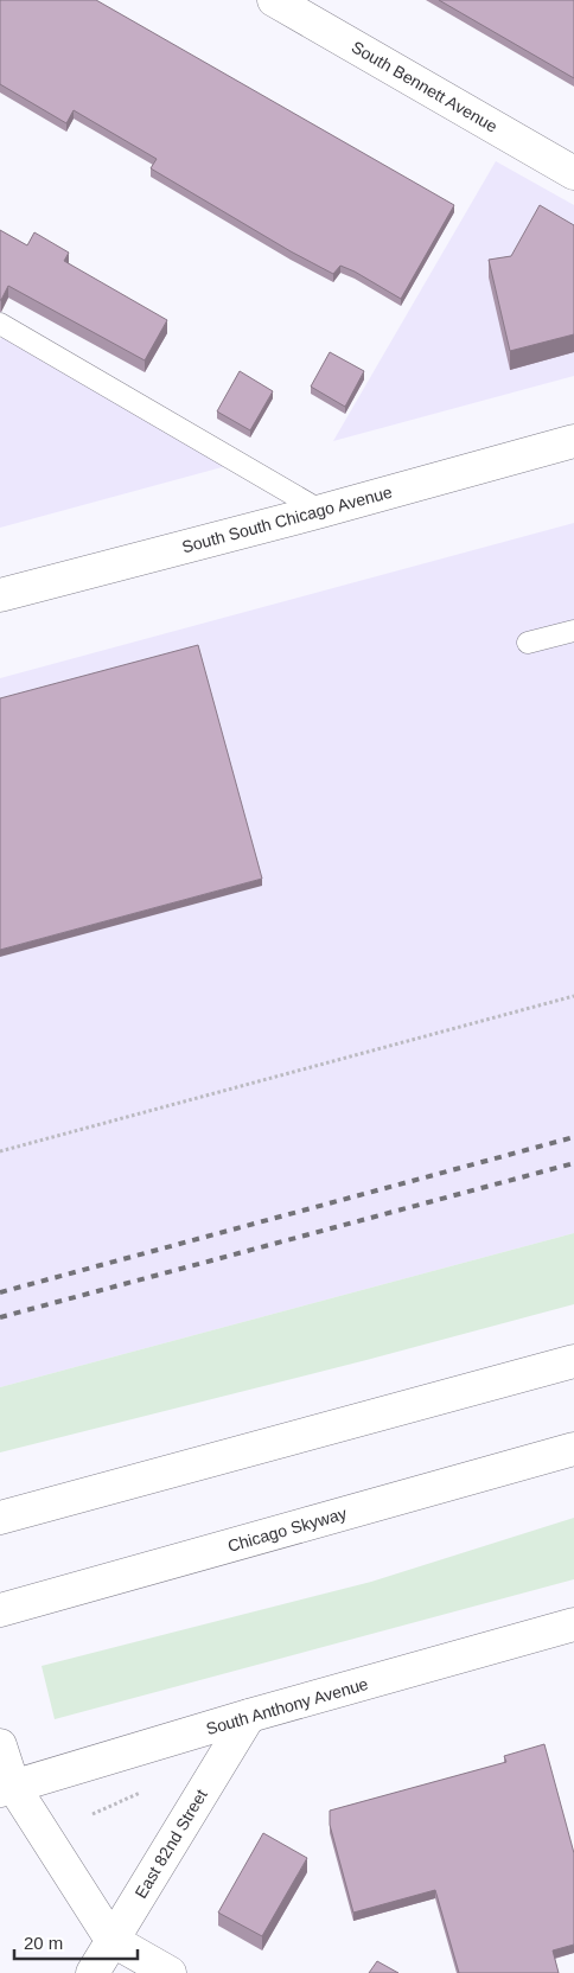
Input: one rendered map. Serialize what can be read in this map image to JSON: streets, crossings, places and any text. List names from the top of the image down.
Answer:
{
  "streets": {
    "main road": [
      "South Bennett Avenue",
      "South South Chicago Avenue",
      "Chicago Skyway",
      "South Anthony Avenue",
      "East 82nd Street"
    ]
  },
  "crossings": [
    ["South Anthony Avenue", "East 82nd Street"]
  ],
  "scale_bar": "20 m"
}
